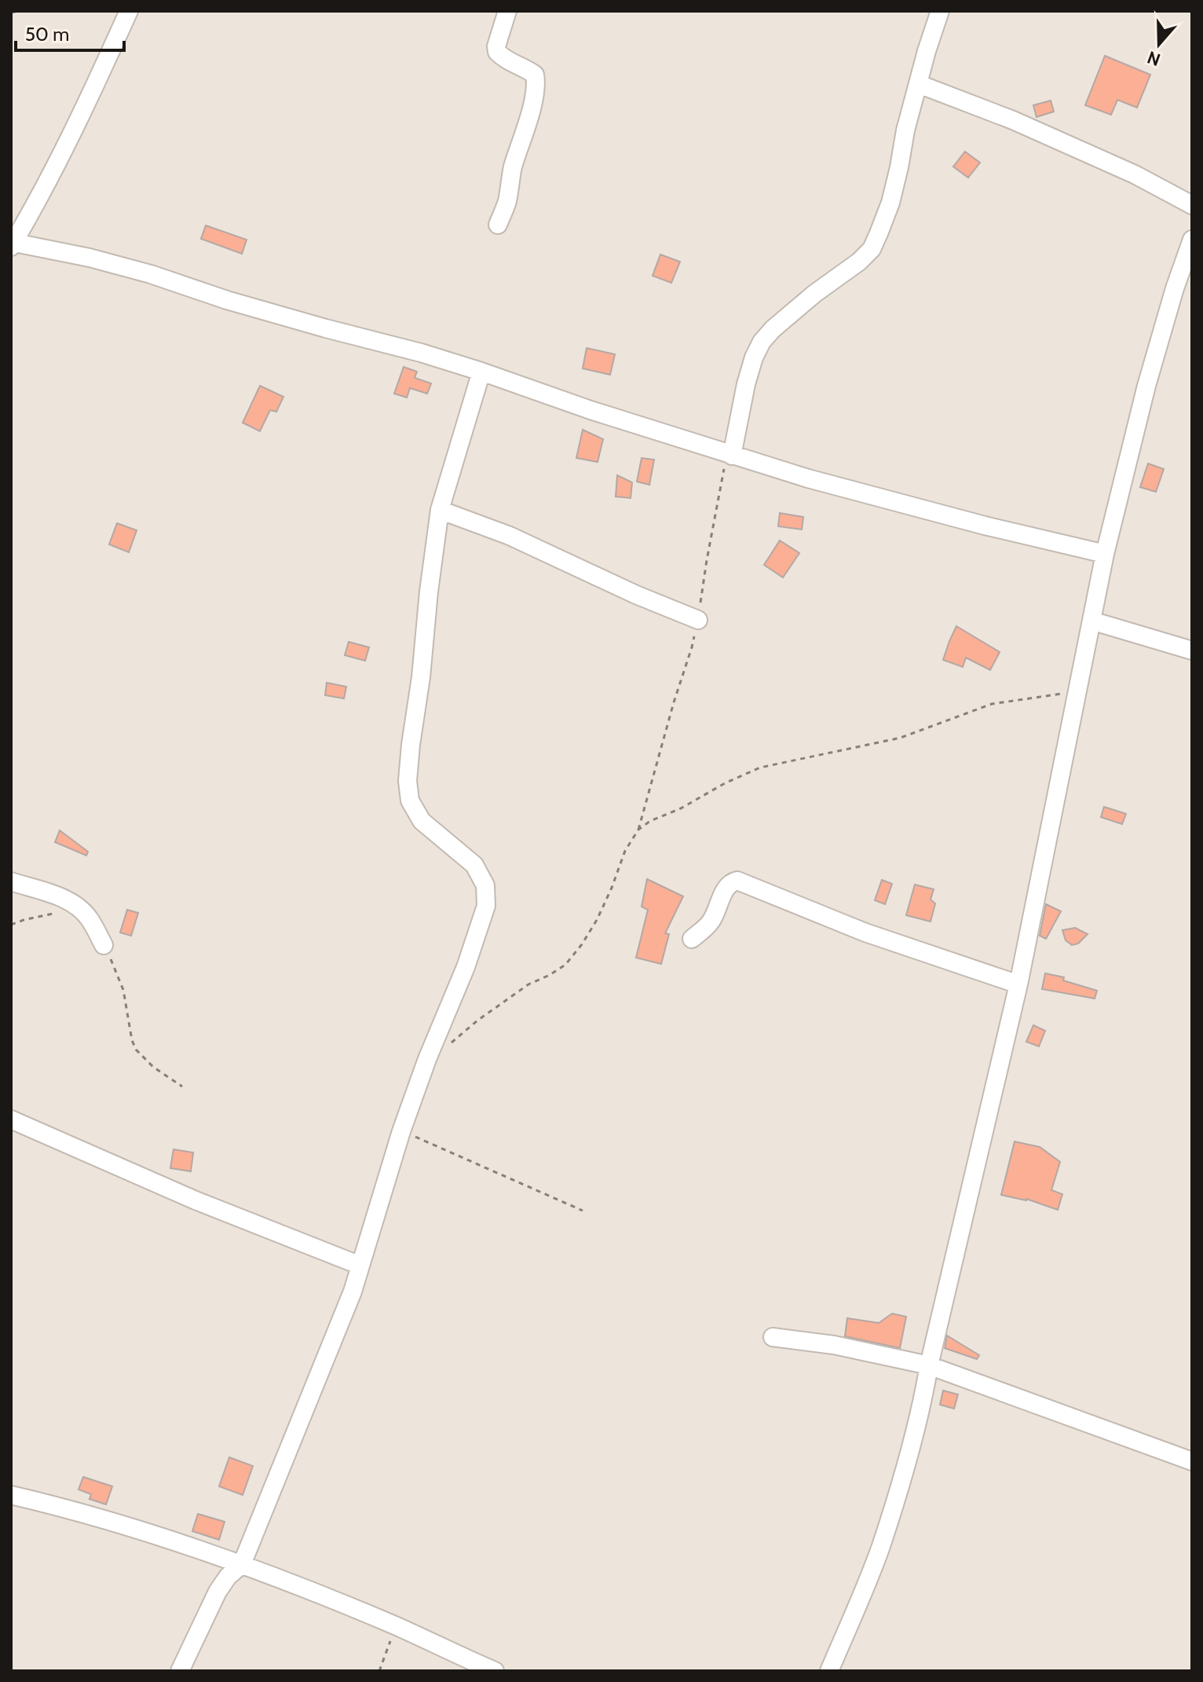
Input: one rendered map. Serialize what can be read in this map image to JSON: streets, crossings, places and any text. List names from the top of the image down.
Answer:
{
  "scale_bar": "50 m",
  "north": "bottom"
}
